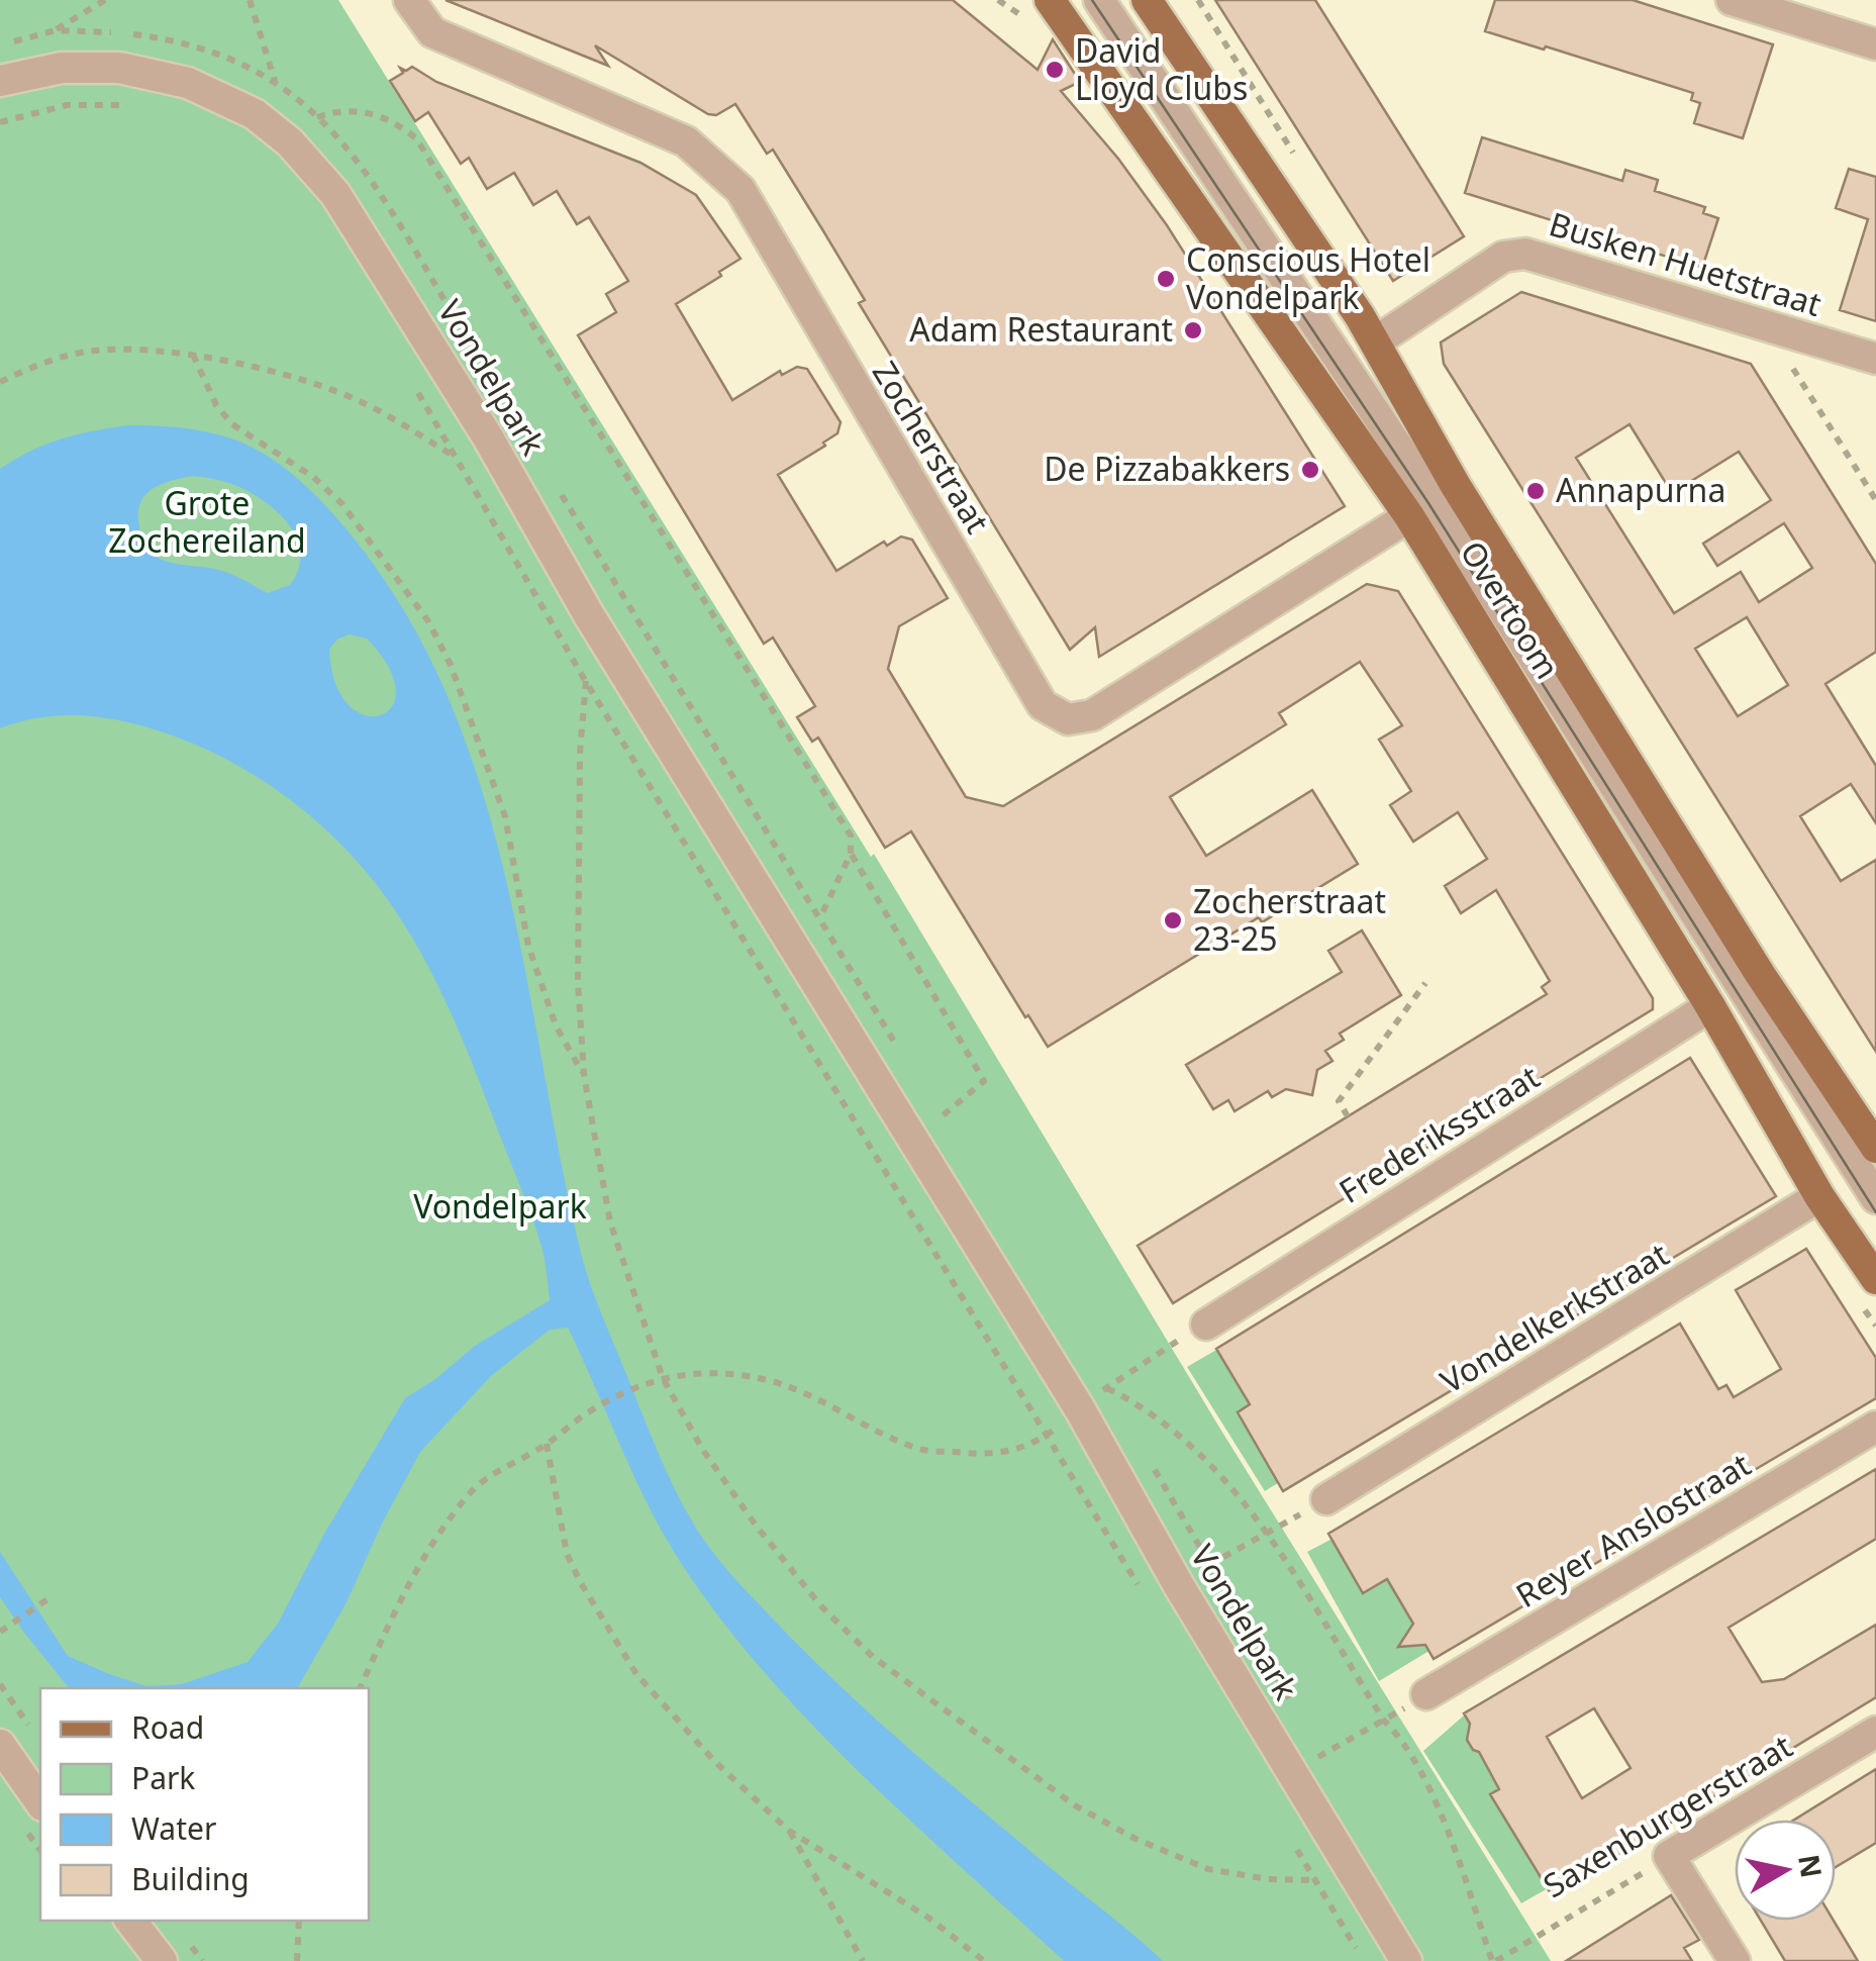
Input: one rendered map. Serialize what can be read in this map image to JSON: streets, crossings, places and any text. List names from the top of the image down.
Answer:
{
  "streets": {
    "main road": ["Overtoom"],
    "street": [
      "Busken Huetstraat",
      "Vondelpark",
      "Zocherstraat",
      "Frederiksstraat",
      "Vondelkerkstraat",
      "Reyer Anslostraat",
      "Saxenburgerstraat"
    ]
  },
  "crossings": [
    ["Busken Huetstraat", "Overtoom"],
    ["Zocherstraat", "Overtoom"],
    ["Overtoom", "Frederiksstraat"],
    ["Overtoom", "Vondelkerkstraat"]
  ],
  "parks": ["Grote Zochereiland", "Vondelpark"],
  "places": [
    "David Lloyd Clubs",
    "Conscious Hotel Vondelpark",
    "Adam Restaurant",
    "De Pizzabakkers",
    "Annapurna",
    "Zocherstraat 23-25"
  ],
  "legend": [
    "Road",
    "Park",
    "Water",
    "Building"
  ],
  "north": "right"
}
